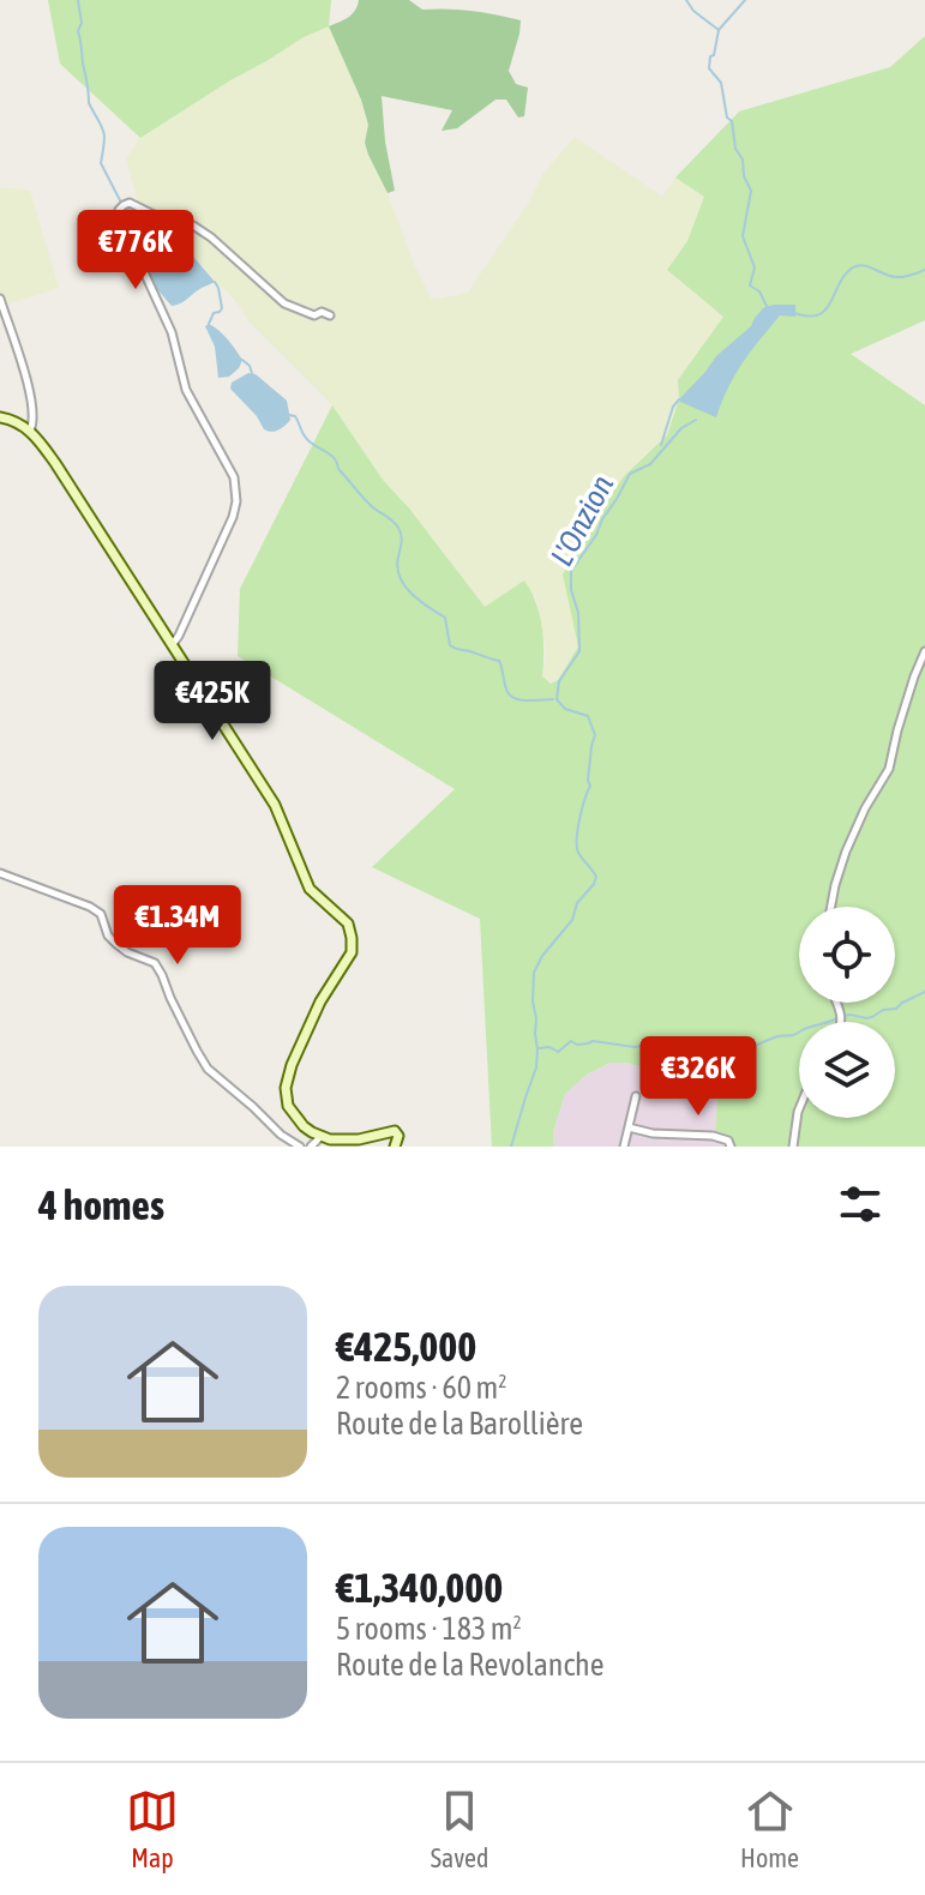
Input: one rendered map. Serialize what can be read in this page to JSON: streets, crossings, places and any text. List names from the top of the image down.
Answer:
{
  "water": ["L'Onzion"],
  "page": {
    "price": [
      "€776K",
      "€425K",
      "€1.34M",
      "€326K"
    ],
    "heading": "4 homes",
    "list": [
      {
        "name": "€425,000",
        "note": "2 rooms · 60 m² · Route de la Barollière"
      },
      {
        "name": "€1,340,000",
        "note": "5 rooms · 183 m² · Route de la Revolanche"
      }
    ],
    "tabs": ["Map", "Saved", "Home"]
  }
}
